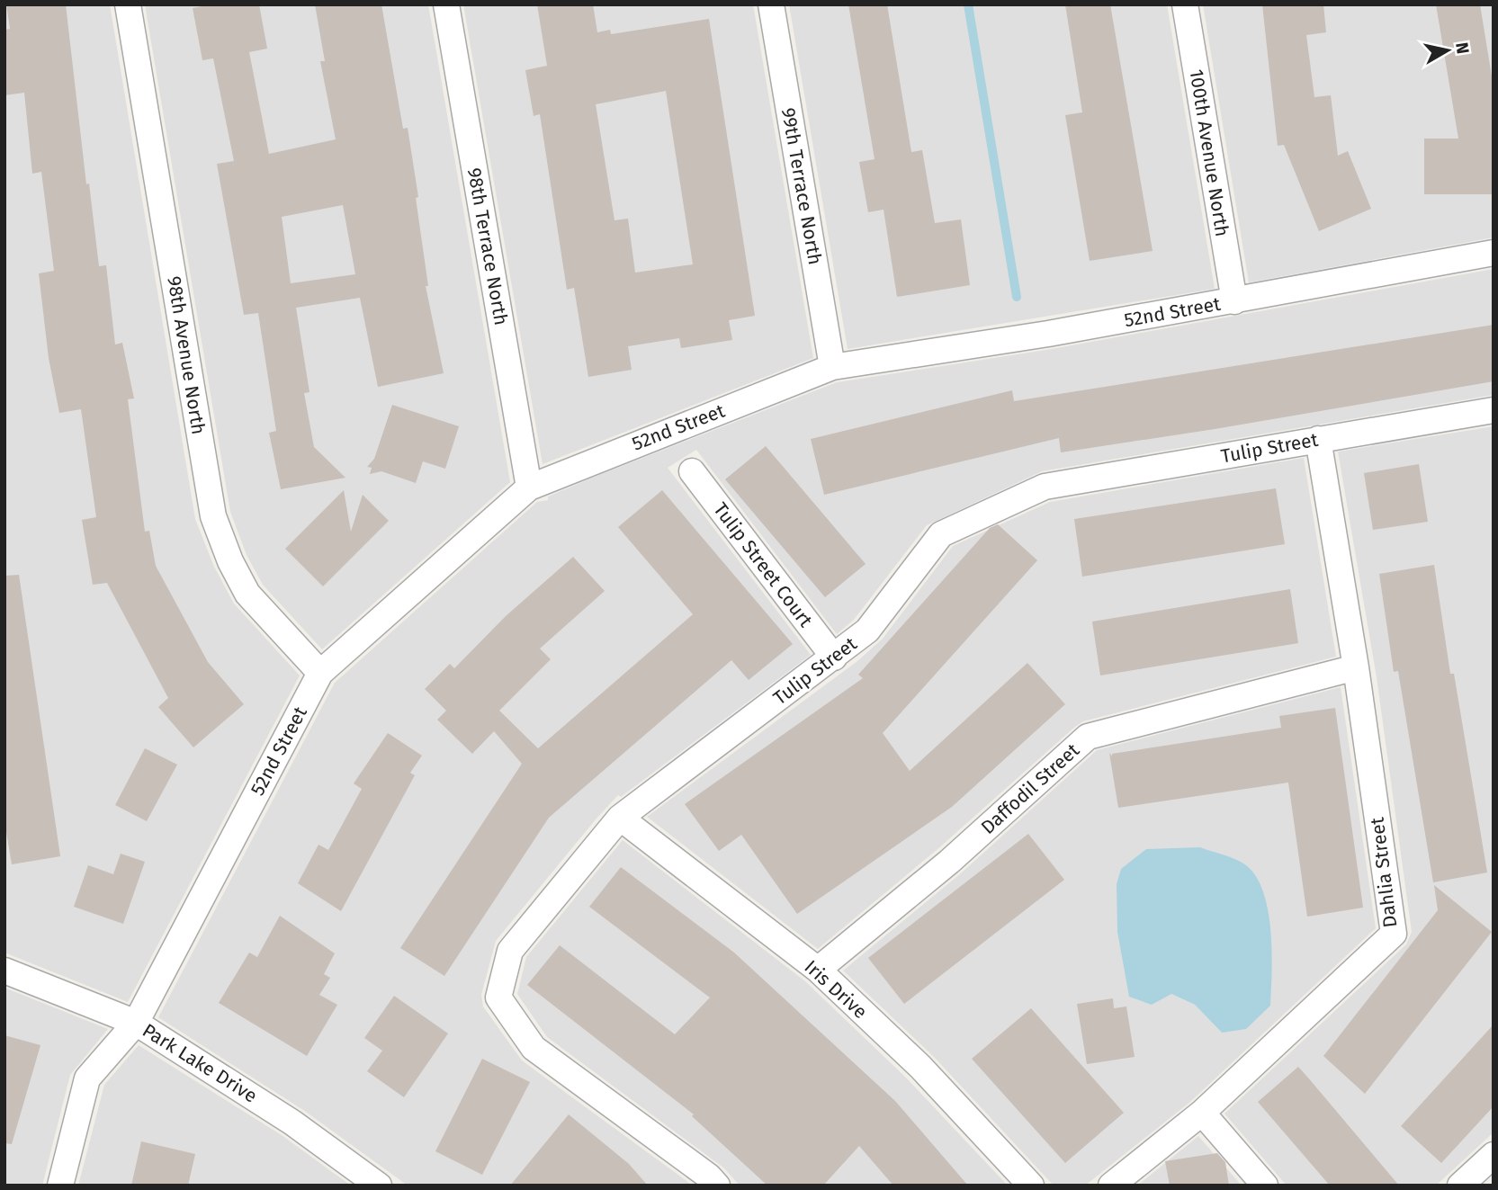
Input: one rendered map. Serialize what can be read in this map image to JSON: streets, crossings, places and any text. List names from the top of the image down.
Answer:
{
  "streets": {
    "street": [
      "100th Avenue North",
      "99th Terrace North",
      "98th Terrace North",
      "52nd Street",
      "98th Avenue North",
      "Tulip Street",
      "Tulip Street Court",
      "Daffodil Street",
      "Dahlia Street",
      "Iris Drive",
      "Park Lake Drive"
    ]
  },
  "crossings": [
    ["100th Avenue North", "52nd Street"],
    ["99th Terrace North", "52nd Street"],
    ["98th Terrace North", "52nd Street"],
    ["52nd Street", "98th Avenue North"],
    ["52nd Street", "Park Lake Drive"],
    ["Tulip Street", "Tulip Street Court"],
    ["Tulip Street", "Dahlia Street"],
    ["Tulip Street", "Iris Drive"],
    ["Daffodil Street", "Dahlia Street"],
    ["Daffodil Street", "Iris Drive"]
  ],
  "north": "right"
}
